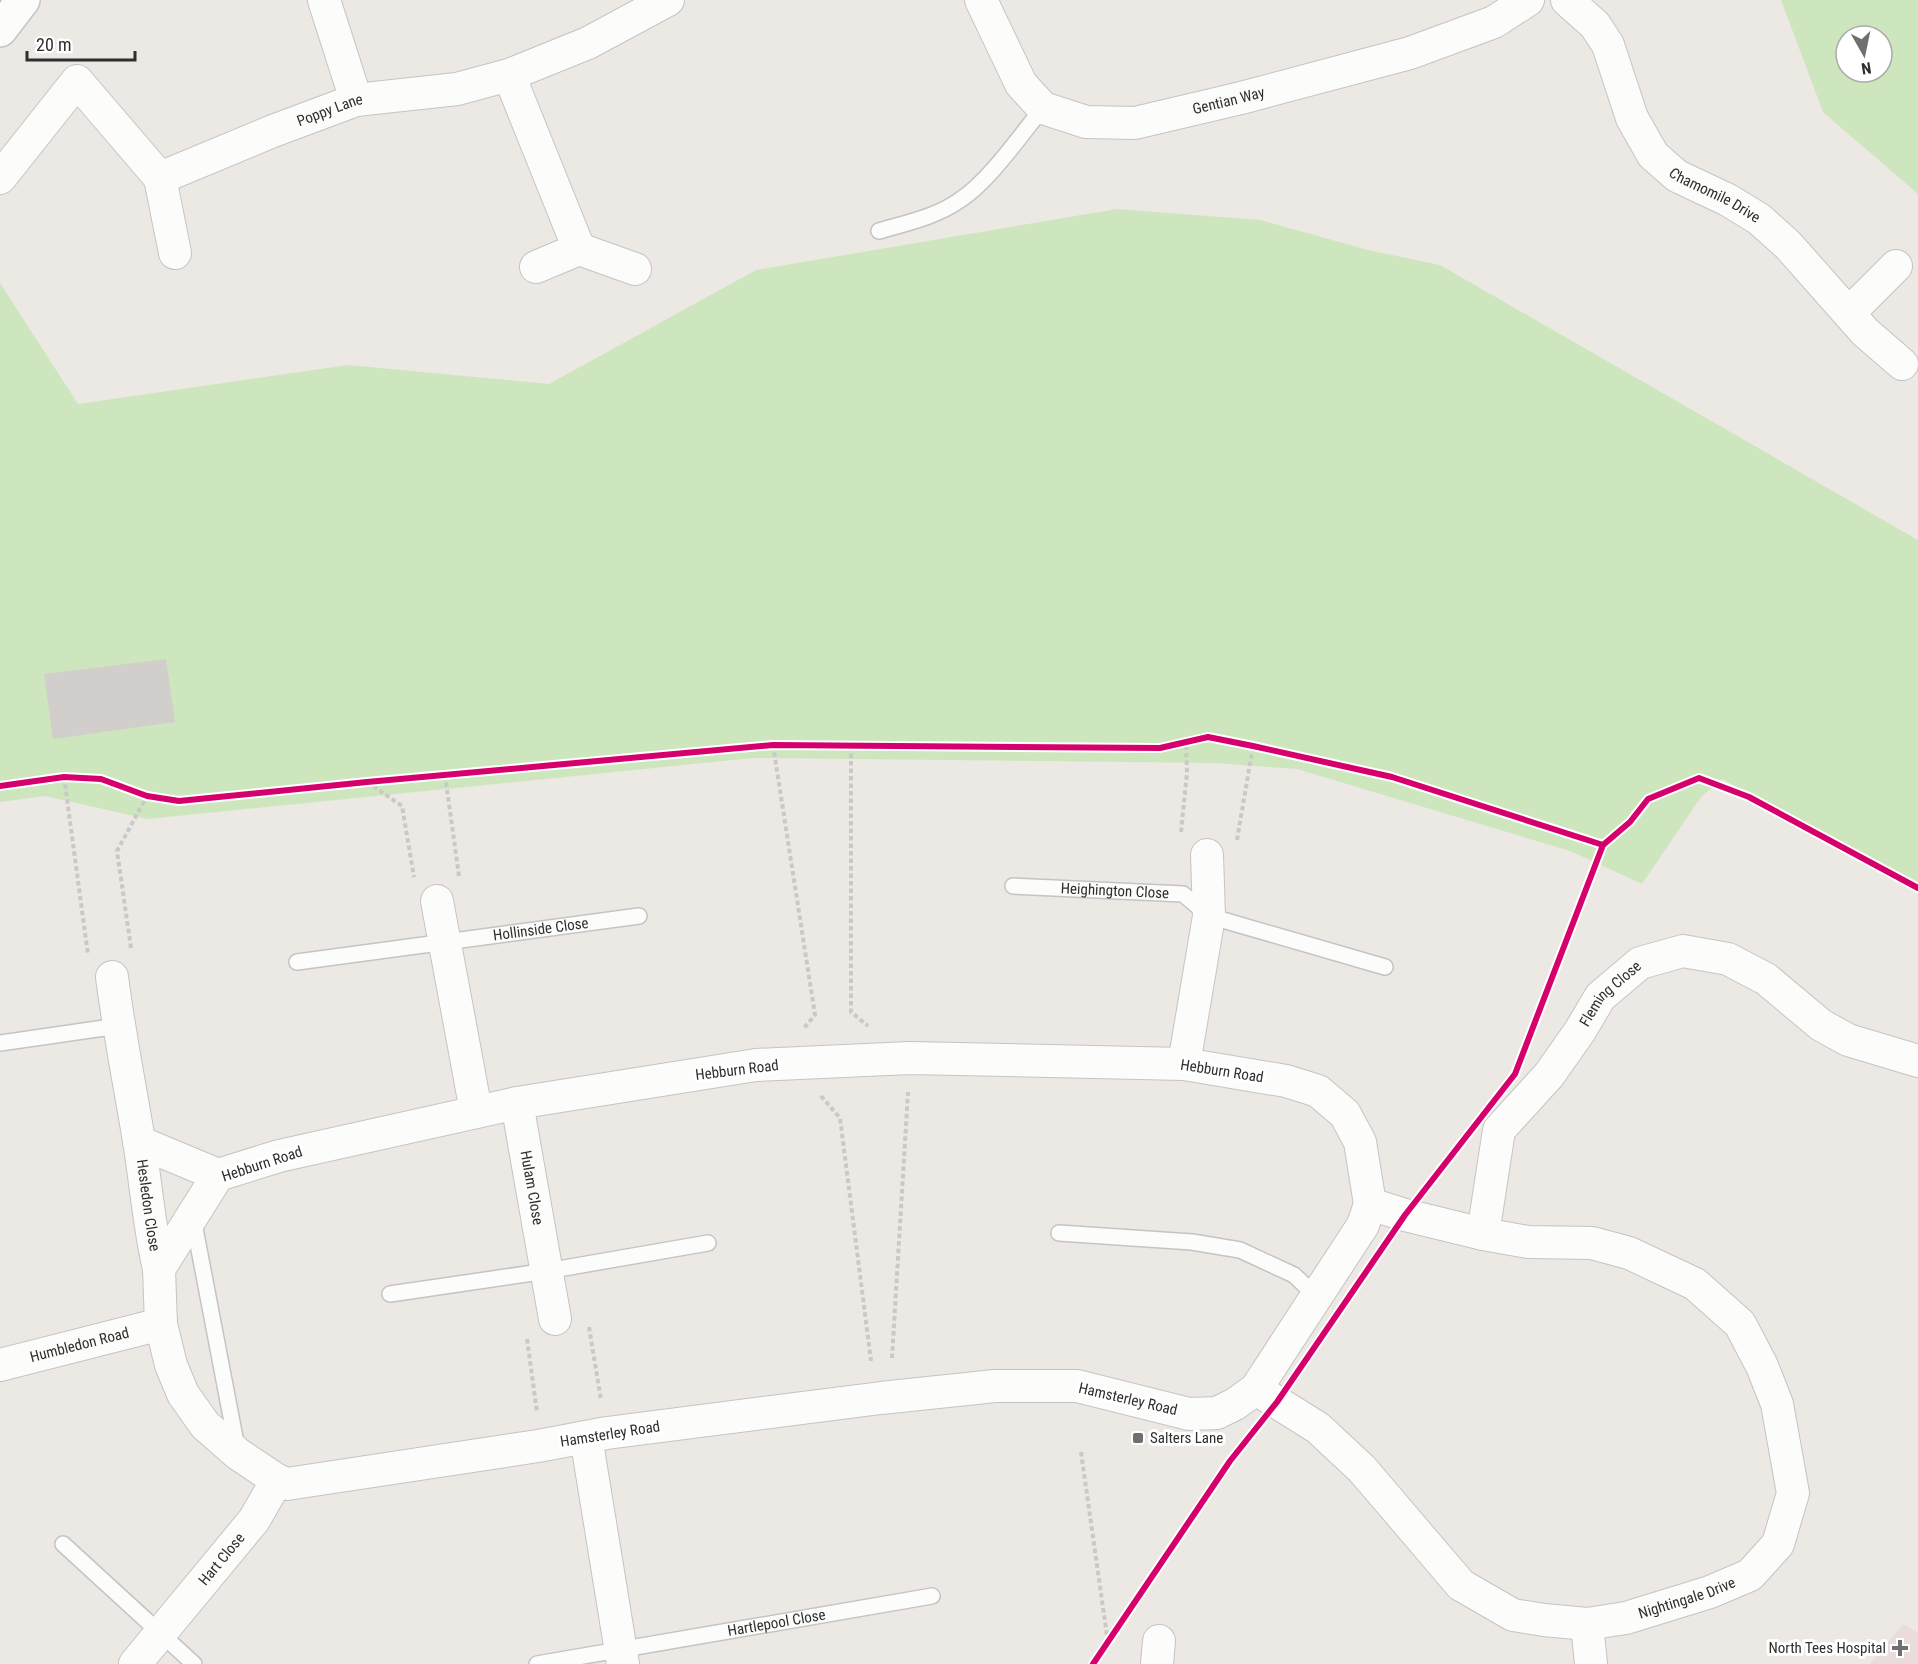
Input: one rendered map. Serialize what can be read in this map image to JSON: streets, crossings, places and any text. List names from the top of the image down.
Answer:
{
  "streets": {
    "street": [
      "Gentian Way",
      "Poppy Lane",
      "Chamomile Drive",
      "Fleming Close",
      "Hebburn Road",
      "Hulam Close",
      "Hesledon Close",
      "Humbledon Road",
      "Hamsterley Road",
      "Hart Close",
      "Nightingale Drive"
    ],
    "lane": ["Heighington Close", "Hollinside Close", "Hartlepool Close"]
  },
  "crossings": [
    ["Fleming Close", "Nightingale Drive"],
    ["Hebburn Road", "Hulam Close"],
    ["Hebburn Road", "Hesledon Close"],
    ["Hebburn Road", "Nightingale Drive"],
    ["Hesledon Close", "Hamsterley Road"],
    ["Humbledon Road", "Hamsterley Road"],
    ["Hamsterley Road", "Hart Close"],
    ["Hamsterley Road", "Nightingale Drive"]
  ],
  "places": {
    "transit": ["Salters Lane"],
    "health": ["North Tees Hospital"]
  },
  "scale_bar": "20 m",
  "north": "bottom"
}
